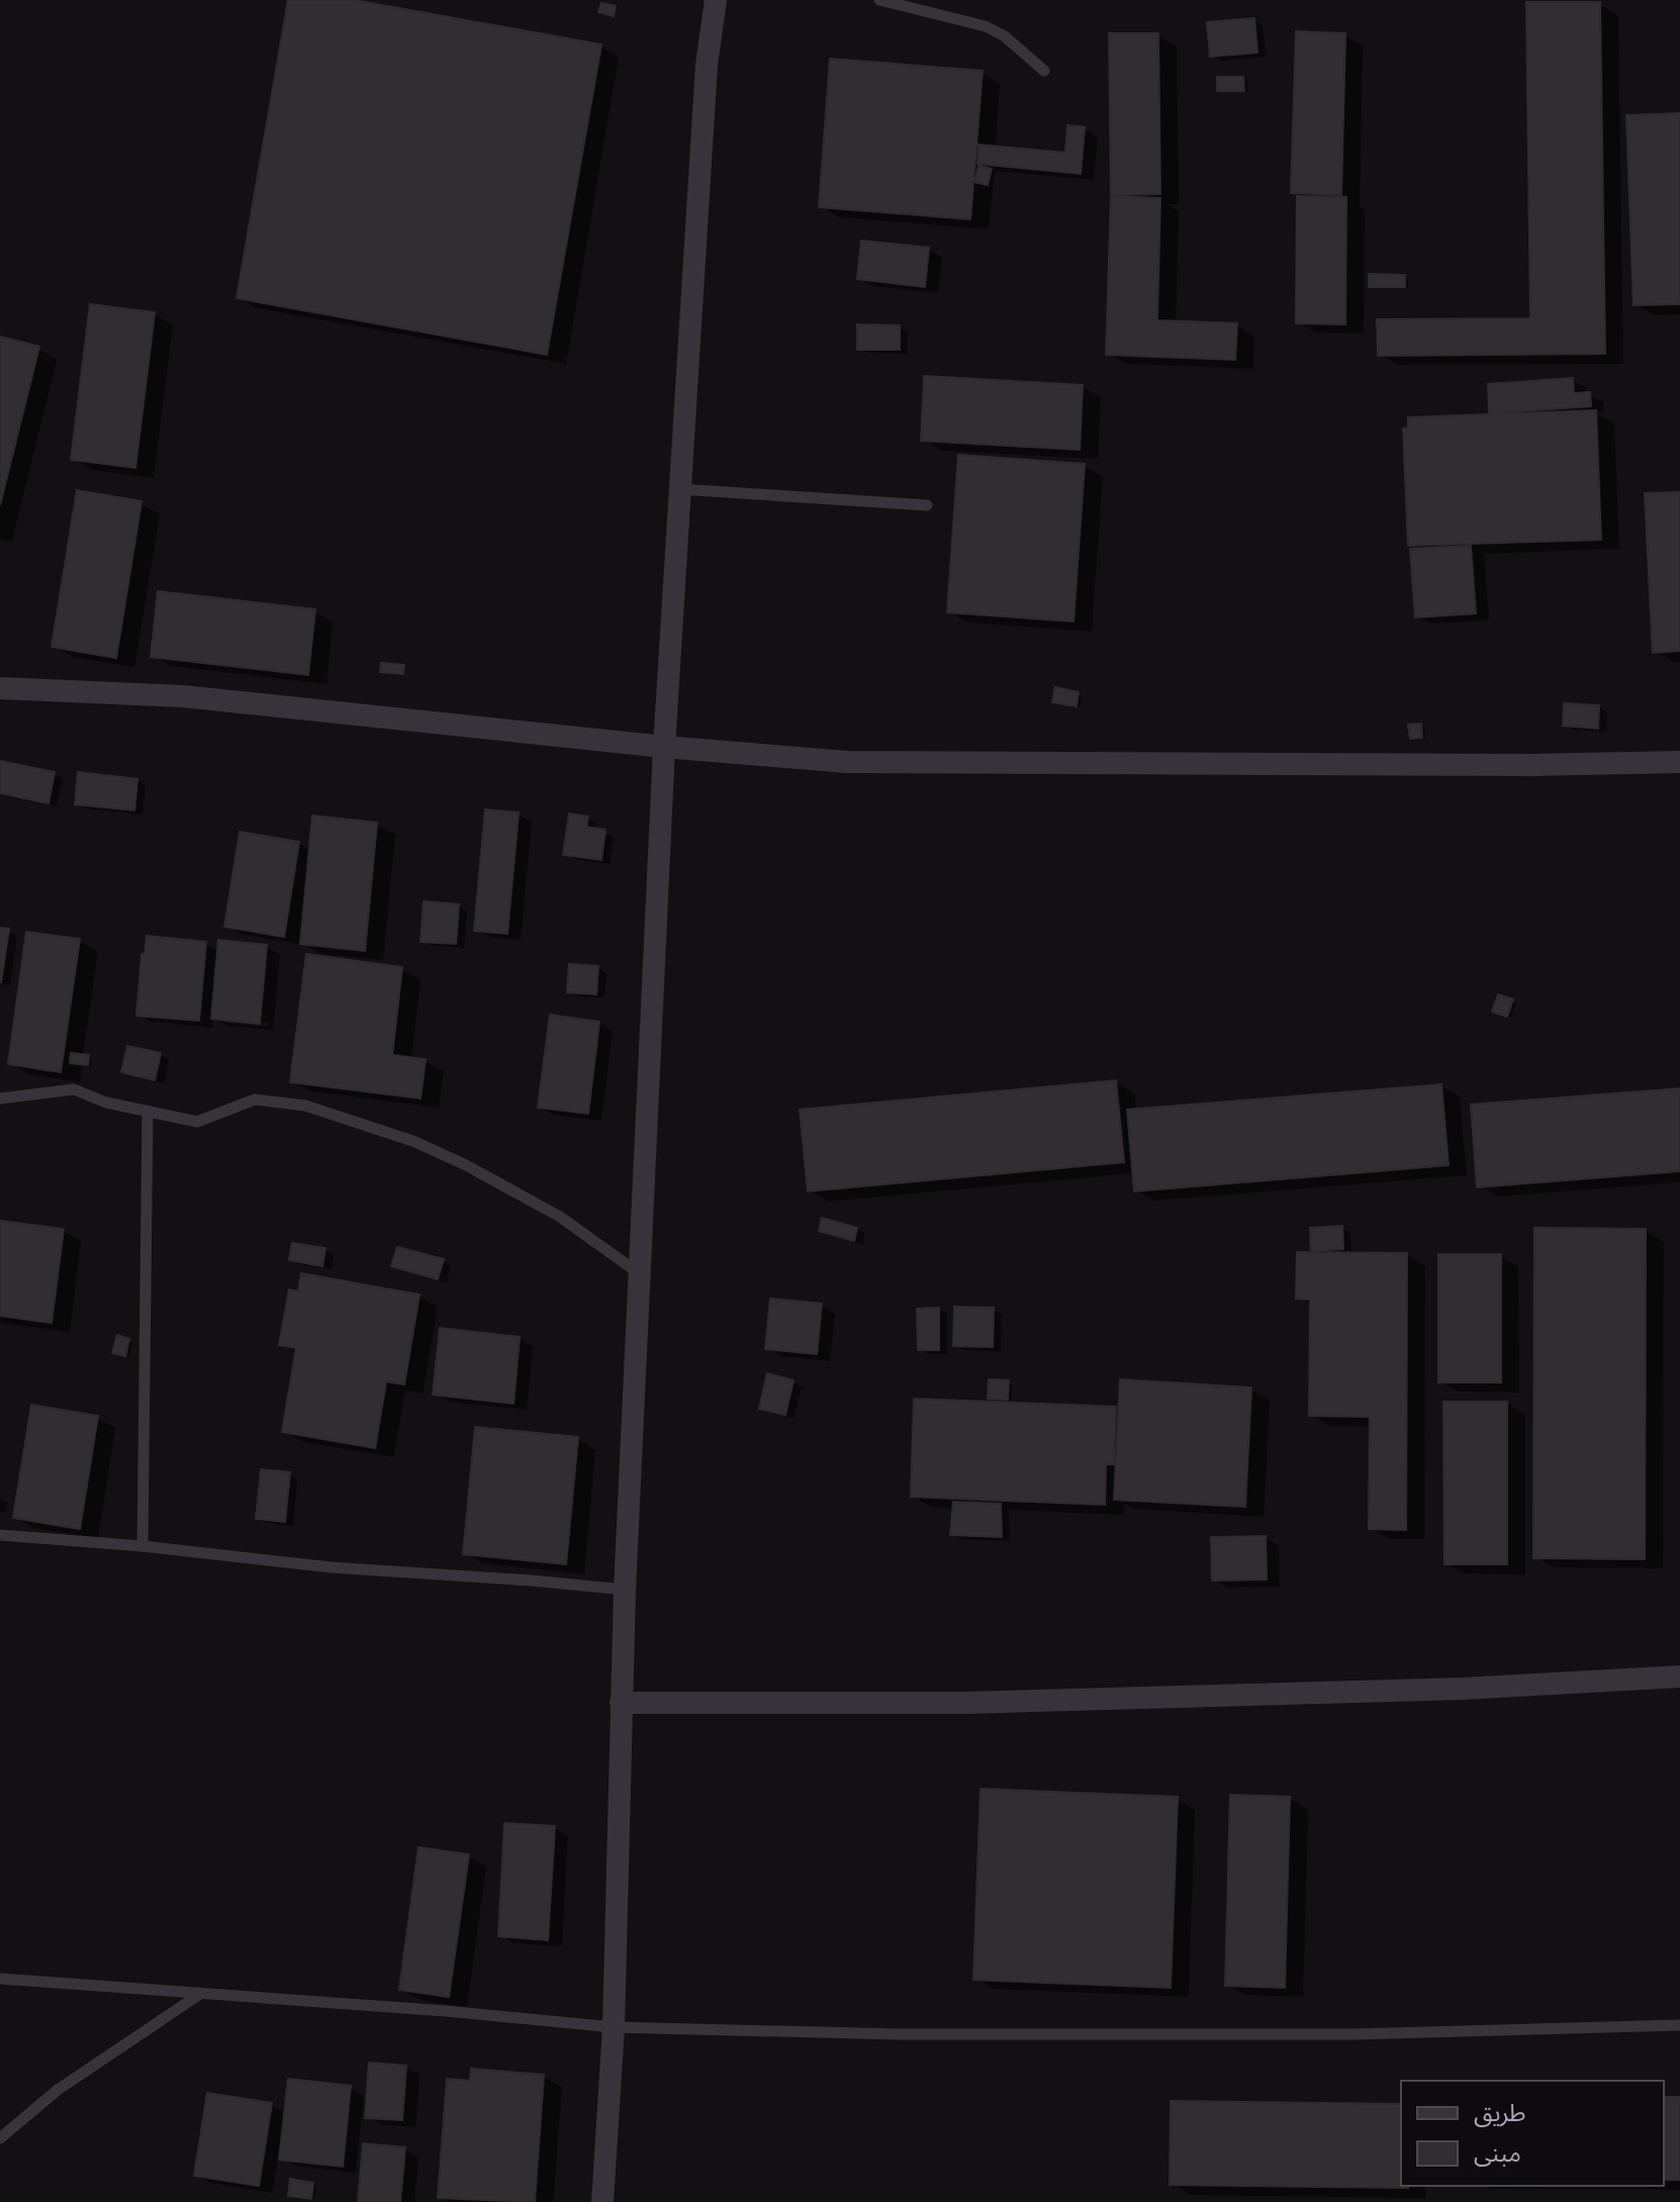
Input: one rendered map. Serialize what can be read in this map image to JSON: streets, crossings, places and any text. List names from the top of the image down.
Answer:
{
  "legend": ["طريق", "مبنى"]
}
